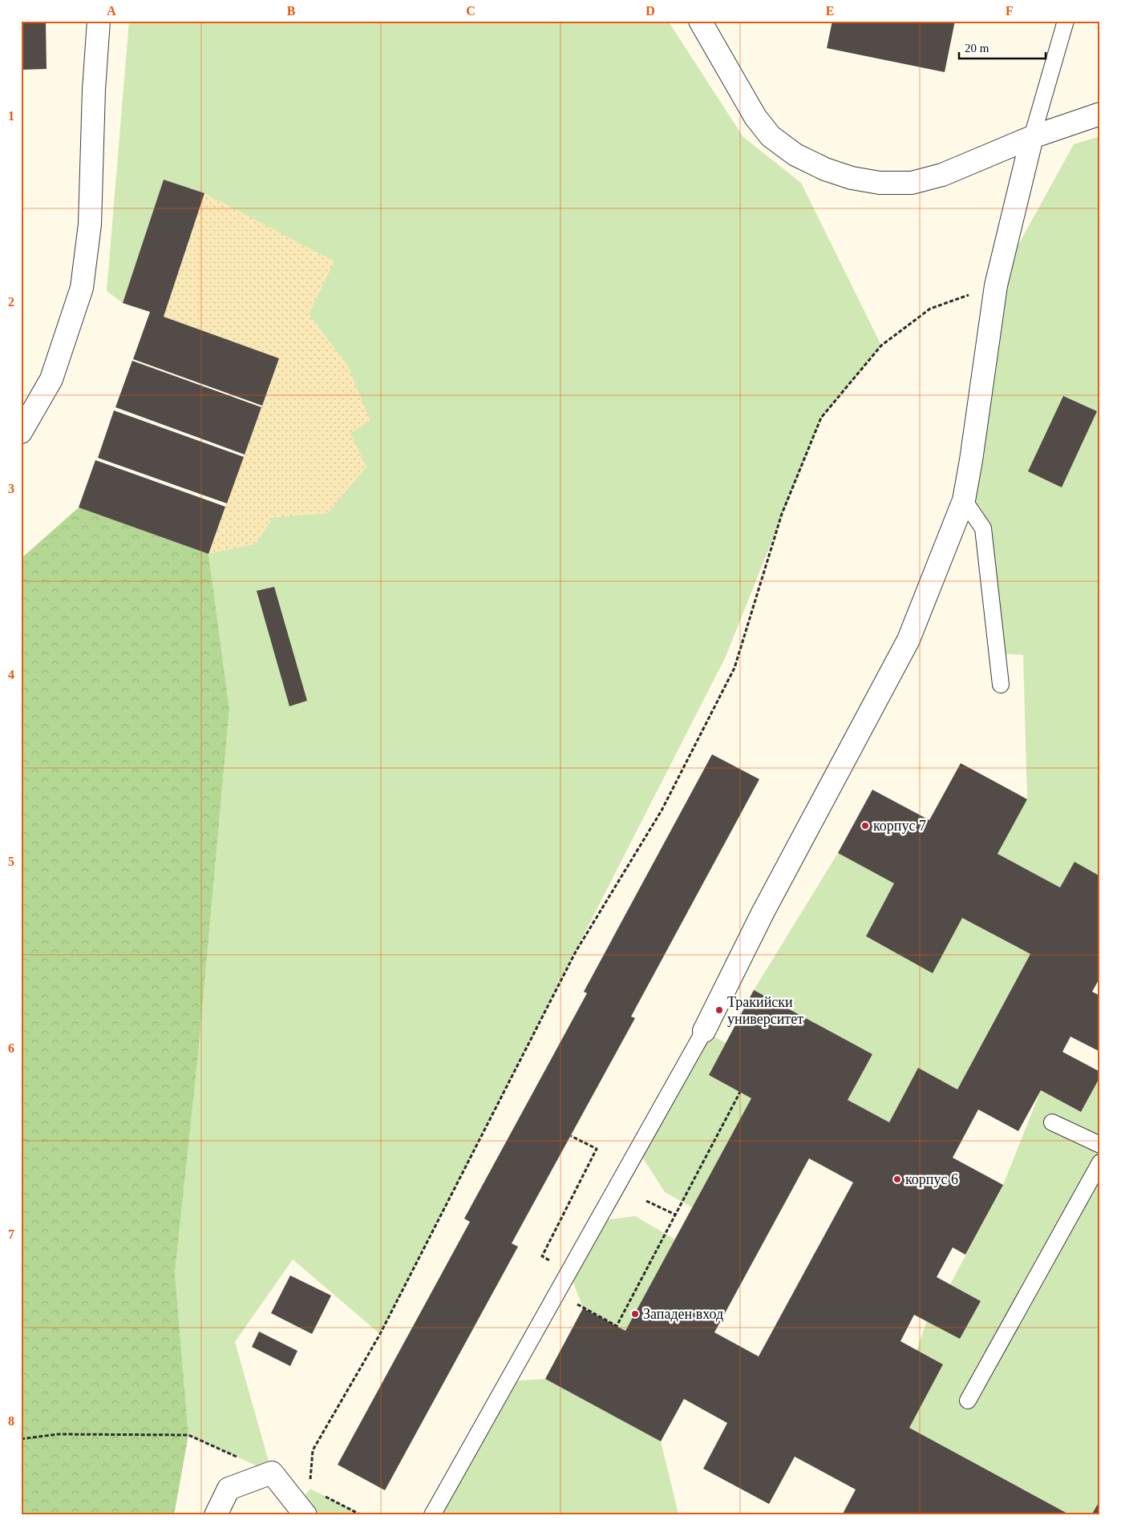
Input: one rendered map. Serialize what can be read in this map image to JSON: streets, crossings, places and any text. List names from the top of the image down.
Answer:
{
  "places": [
    "корпус 7",
    "Тракийски университет",
    "корпус 6",
    "Западен вход"
  ],
  "scale_bar": "20 m",
  "grid": {
    "columns": [
      "A",
      "B",
      "C",
      "D",
      "E",
      "F"
    ],
    "rows": [
      "1",
      "2",
      "3",
      "4",
      "5",
      "6",
      "7",
      "8"
    ]
  }
}
